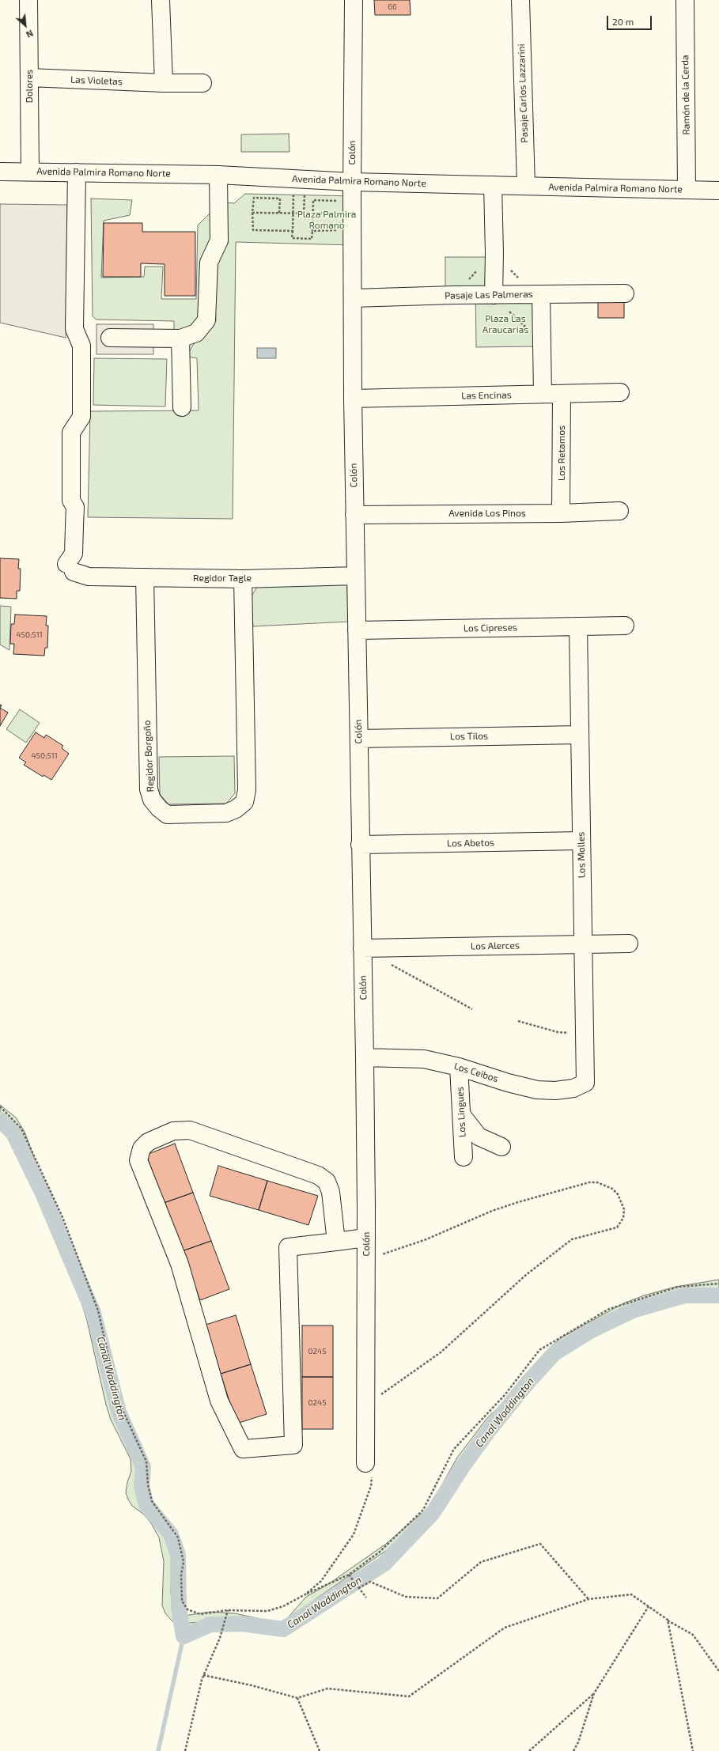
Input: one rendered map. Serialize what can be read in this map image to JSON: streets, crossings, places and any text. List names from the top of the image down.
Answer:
{
  "streets": {
    "street": [
      "Las Violetas",
      "Dolores",
      "Pasaje Carlos Lazzarini",
      "Ramón de la Cerda",
      "Colón",
      "Avenida Palmira Romano Norte",
      "Pasaje Las Palmeras",
      "Las Encinas",
      "Los Retamos",
      "Avenida Los Pinos",
      "Regidor Tagle",
      "Los Cipreses",
      "Los Tilos",
      "Regidor Borgoño",
      "Los Abetos",
      "Los Molles",
      "Los Alerces",
      "Los Ceibos",
      "Los Lingues"
    ]
  },
  "crossings": [
    ["Las Violetas", "Dolores"],
    ["Dolores", "Avenida Palmira Romano Norte"],
    ["Pasaje Carlos Lazzarini", "Avenida Palmira Romano Norte"],
    ["Ramón de la Cerda", "Avenida Palmira Romano Norte"],
    ["Colón", "Avenida Palmira Romano Norte"],
    ["Colón", "Pasaje Las Palmeras"],
    ["Colón", "Las Encinas"],
    ["Colón", "Avenida Los Pinos"],
    ["Colón", "Regidor Tagle"],
    ["Colón", "Los Cipreses"],
    ["Colón", "Los Tilos"],
    ["Colón", "Los Abetos"],
    ["Colón", "Los Alerces"],
    ["Colón", "Los Ceibos"],
    ["Avenida Palmira Romano Norte", "Regidor Tagle"],
    ["Las Encinas", "Los Retamos"],
    ["Los Retamos", "Avenida Los Pinos"],
    ["Regidor Tagle", "Regidor Borgoño"],
    ["Los Cipreses", "Los Molles"],
    ["Los Tilos", "Los Molles"],
    ["Los Abetos", "Los Molles"],
    ["Los Molles", "Los Alerces"],
    ["Los Molles", "Los Ceibos"],
    ["Los Ceibos", "Los Lingues"]
  ],
  "water": ["Canal Waddington"],
  "parks": ["Plaza Palmira Romano", "Plaza Las Araucarias"],
  "house_numbers": [
    "66",
    "450;511",
    "450;511",
    "0245",
    "0245"
  ],
  "scale_bar": "20 m",
  "north": "bottom right"
}
